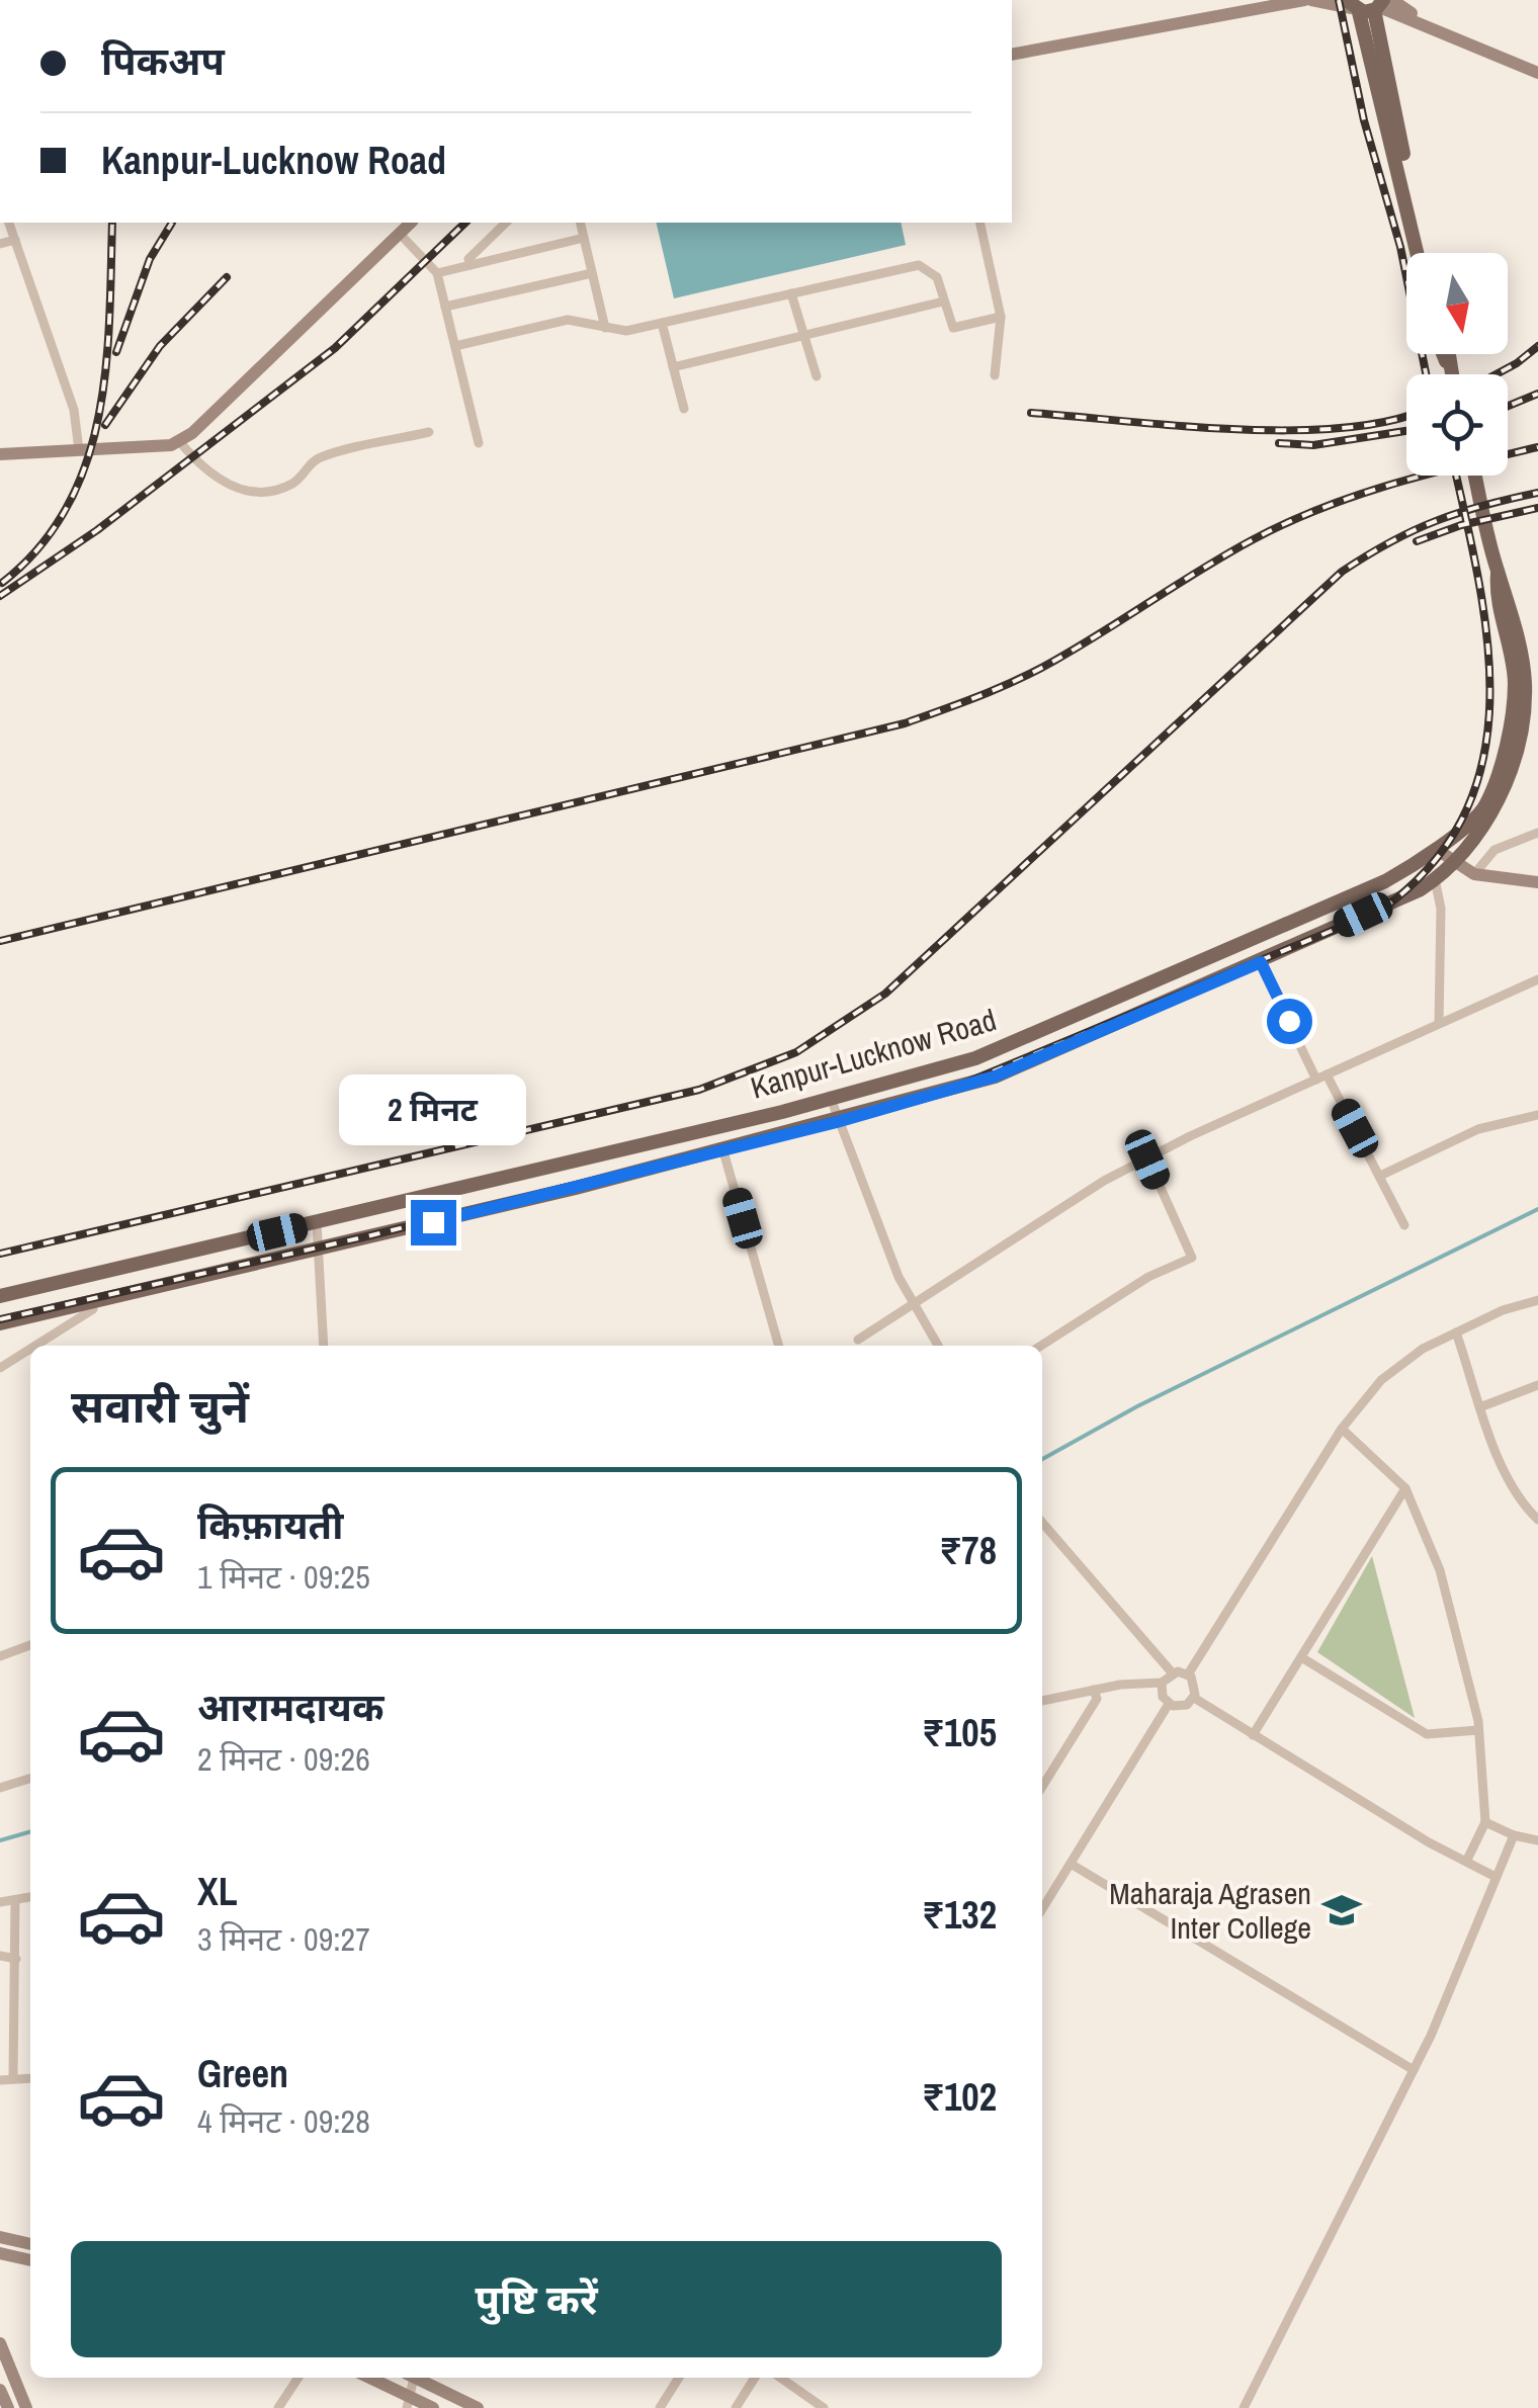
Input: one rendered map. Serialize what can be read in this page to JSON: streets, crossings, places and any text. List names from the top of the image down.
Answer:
{
  "streets": {
    "main road": ["Kanpur-Lucknow Road"]
  },
  "places": {
    "school or university": ["Maharaja Agrasen Inter College"]
  },
  "north": "bottom",
  "page": {
    "banner": ["पिकअप", "Kanpur-Lucknow Road"],
    "bubble": "2 मिनट",
    "heading": "सवारी चुनें",
    "list": [
      {
        "name": "किफ़ायती",
        "note": "1 मिनट · 09:25",
        "value": "₹78"
      },
      {
        "name": "आरामदायक",
        "note": "2 मिनट · 09:26",
        "value": "₹105"
      },
      {
        "name": "XL",
        "note": "3 मिनट · 09:27",
        "value": "₹132"
      },
      {
        "name": "Green",
        "note": "4 मिनट · 09:28",
        "value": "₹102"
      }
    ],
    "buttons": "पुष्टि करें"
  }
}
